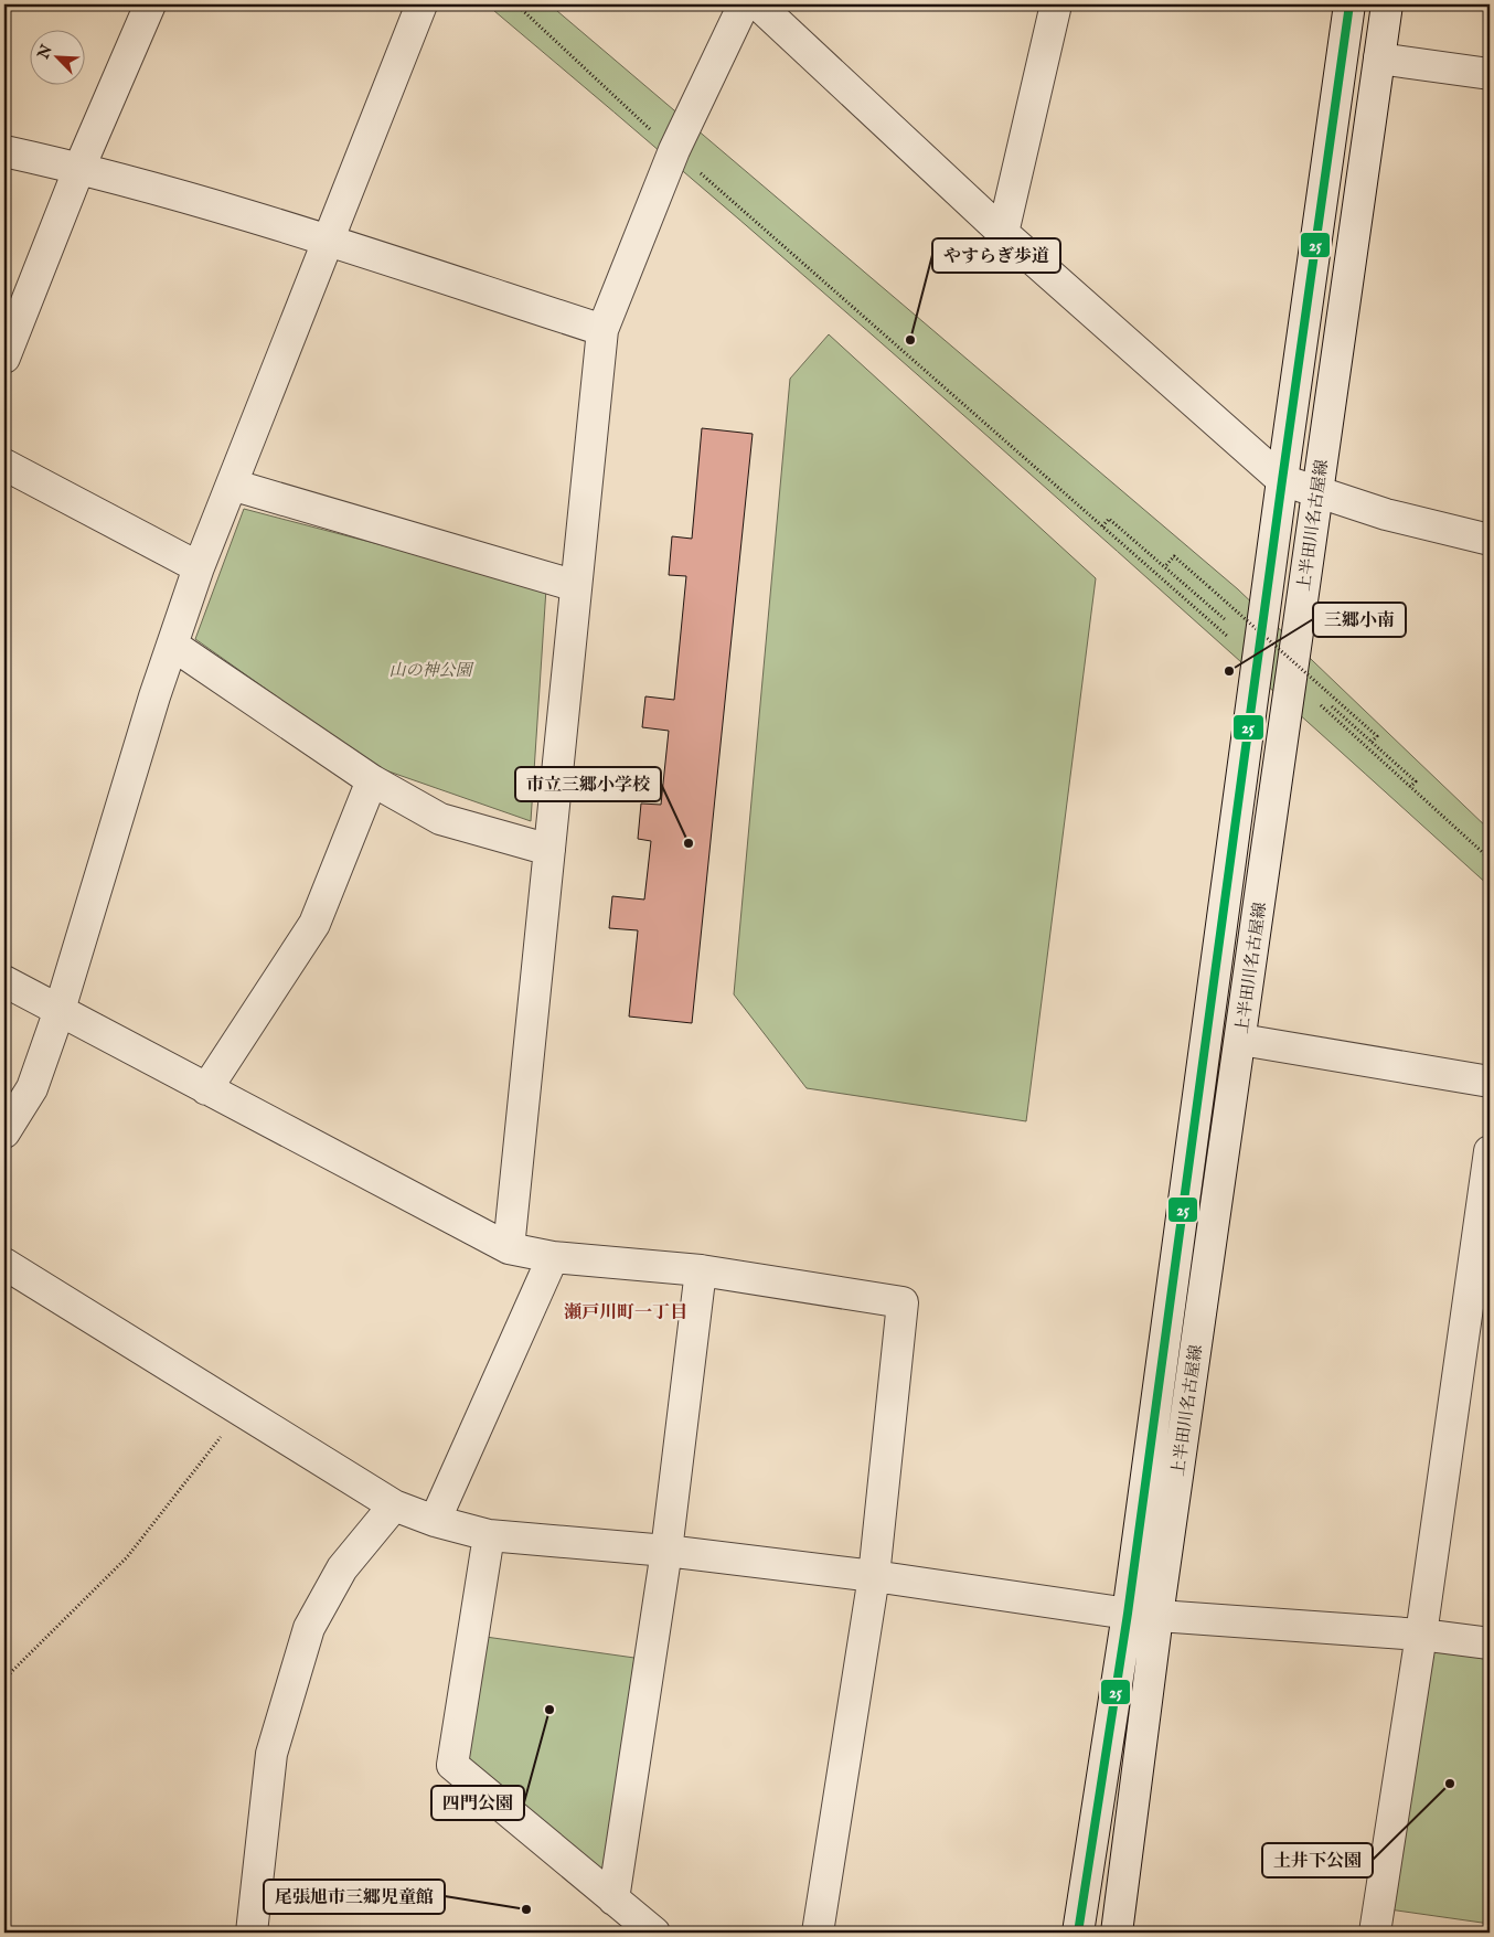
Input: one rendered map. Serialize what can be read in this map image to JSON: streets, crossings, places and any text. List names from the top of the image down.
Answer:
{
  "streets": {
    "street": ["上半田川名古屋線"]
  },
  "districts": ["瀬戸川町一丁目"],
  "parks": ["山の神公園"],
  "places": [
    "やすらぎ歩道",
    "三郷小南",
    "市立三郷小学校",
    "四門公園",
    "土井下公園",
    "尾張旭市三郷児童館"
  ],
  "lines": ["transit line 25"],
  "north": "top left"
}
